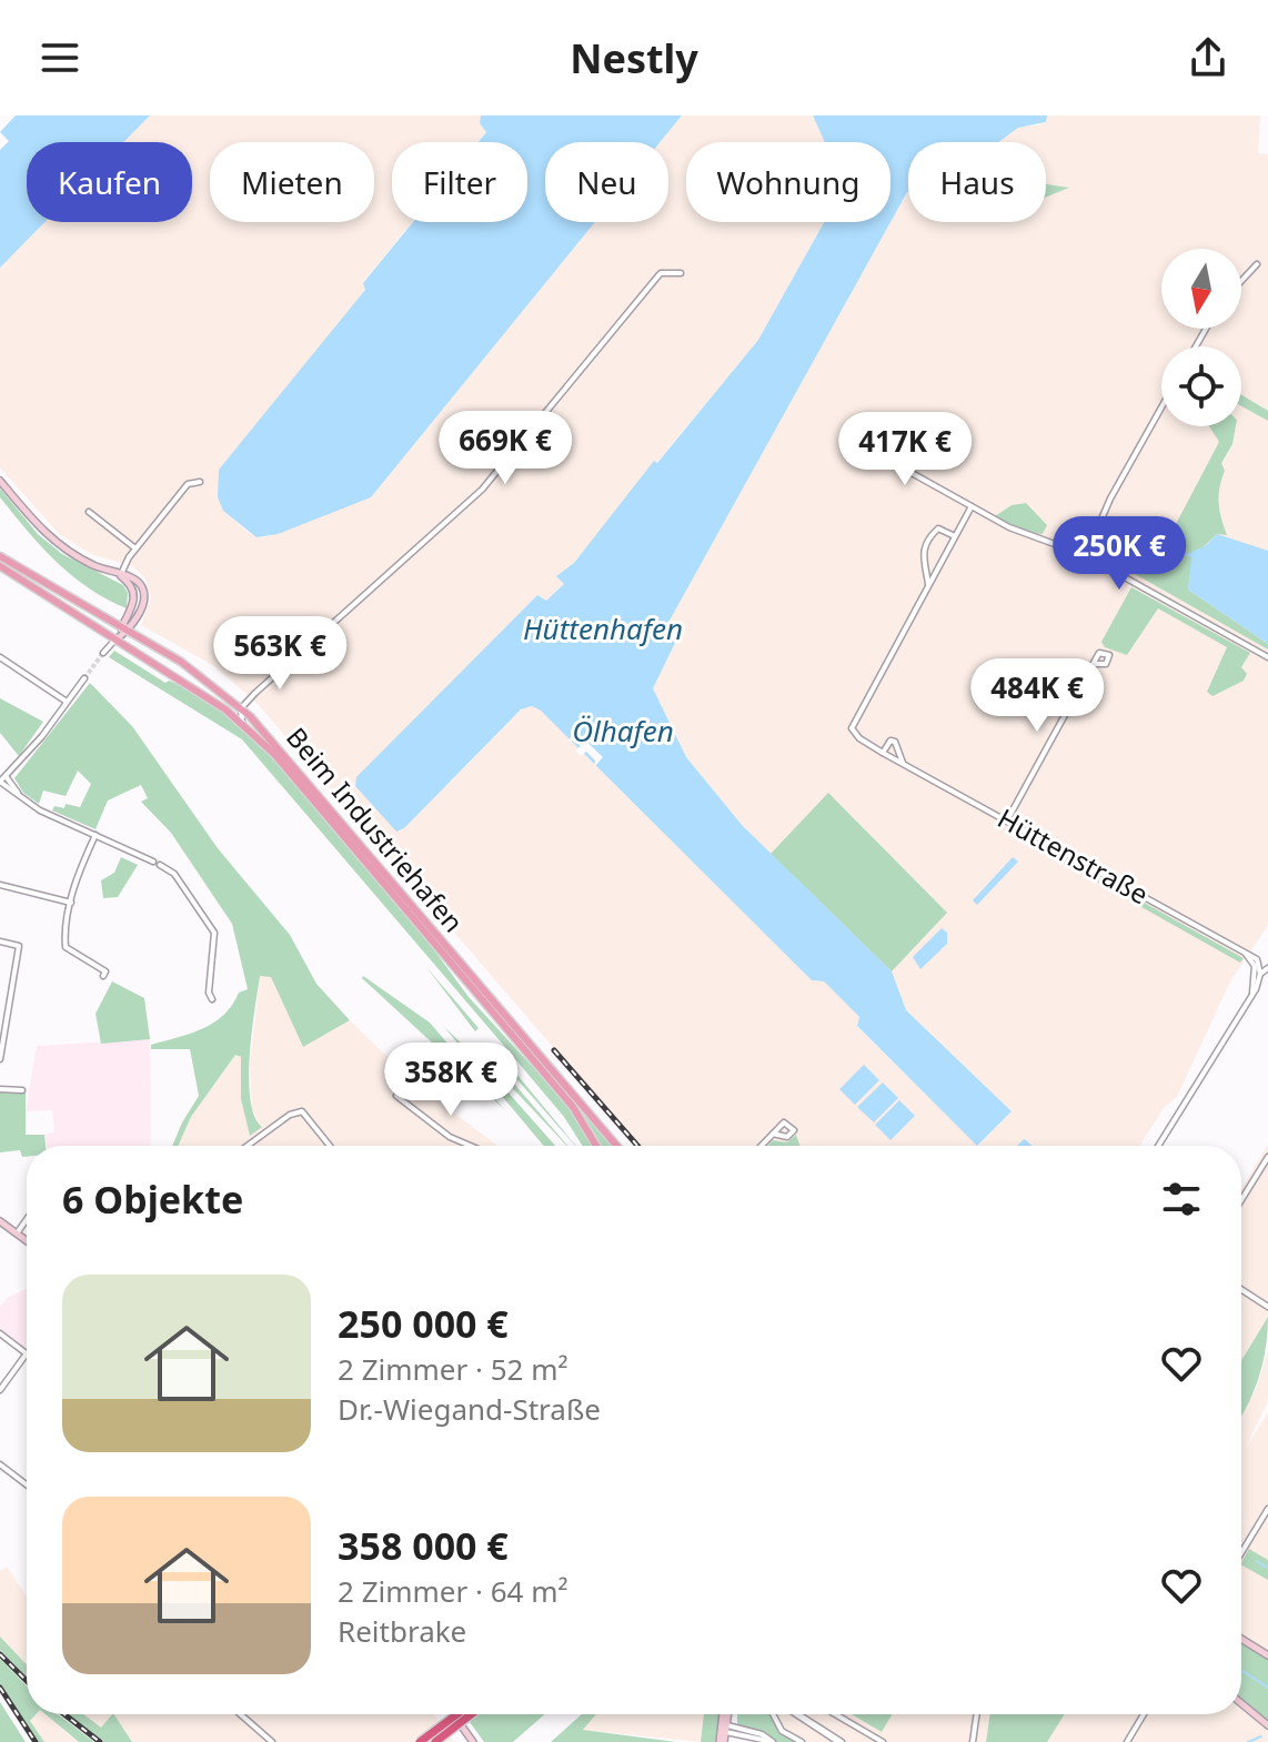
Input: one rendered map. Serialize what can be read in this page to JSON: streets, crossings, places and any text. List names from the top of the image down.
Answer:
{
  "streets": {
    "main road": ["Beim Industriehafen"],
    "street": ["Hüttenstraße"]
  },
  "water": ["Hüttenhafen", "Ölhafen"],
  "north": "bottom",
  "page": {
    "header": "Nestly",
    "chip": [
      "Kaufen",
      "Mieten",
      "Filter",
      "Neu",
      "Wohnung",
      "Haus"
    ],
    "price": [
      "669K €",
      "417K €",
      "250K €",
      "563K €",
      "484K €",
      "358K €"
    ],
    "heading": "6 Objekte",
    "list": [
      {
        "name": "250 000 €",
        "note": "2 Zimmer · 52 m² · Dr.-Wiegand-Straße"
      },
      {
        "name": "358 000 €",
        "note": "2 Zimmer · 64 m² · Reitbrake"
      }
    ]
  }
}
